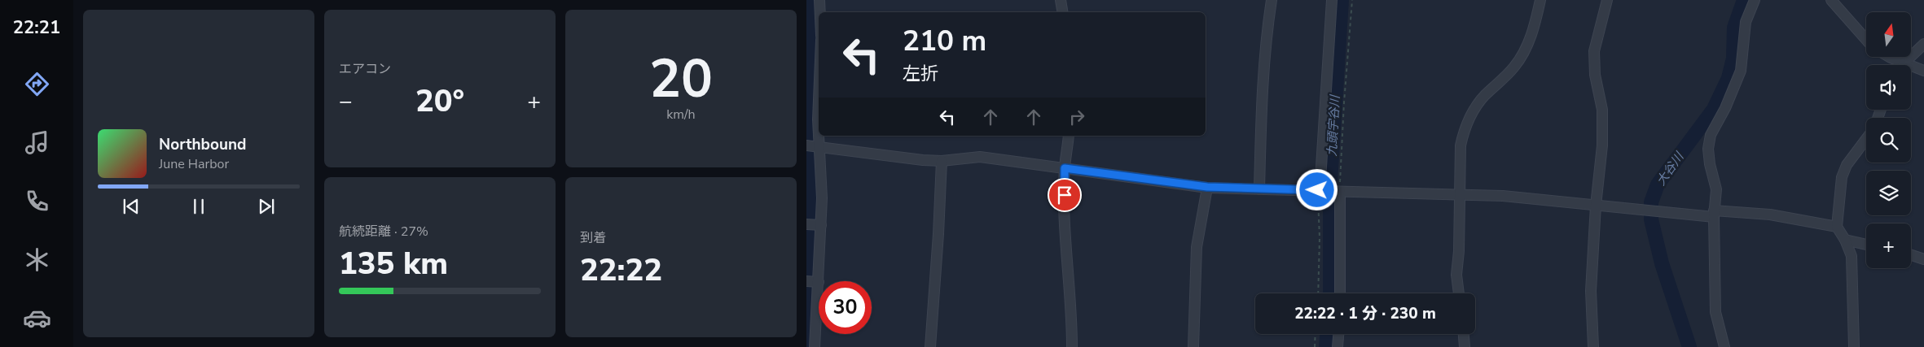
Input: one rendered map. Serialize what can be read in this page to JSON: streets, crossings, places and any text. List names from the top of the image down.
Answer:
{
  "water": ["九頭宇谷川", "大谷川"],
  "north": "top",
  "page": {
    "tabs": "22:21",
    "tile": [
      "エアコン",
      ["20", "km/h"],
      ["航続距離 · 27%", "135 km"],
      ["到着", "22:22"]
    ],
    "map_buttons": "+",
    "turn": ["210 m", "左折"],
    "heat": ["−", "20°", "+"],
    "song": ["Northbound", "June Harbor"],
    "limit": "30",
    "trip": "22:22 · 1 分 · 230 m"
  }
}
